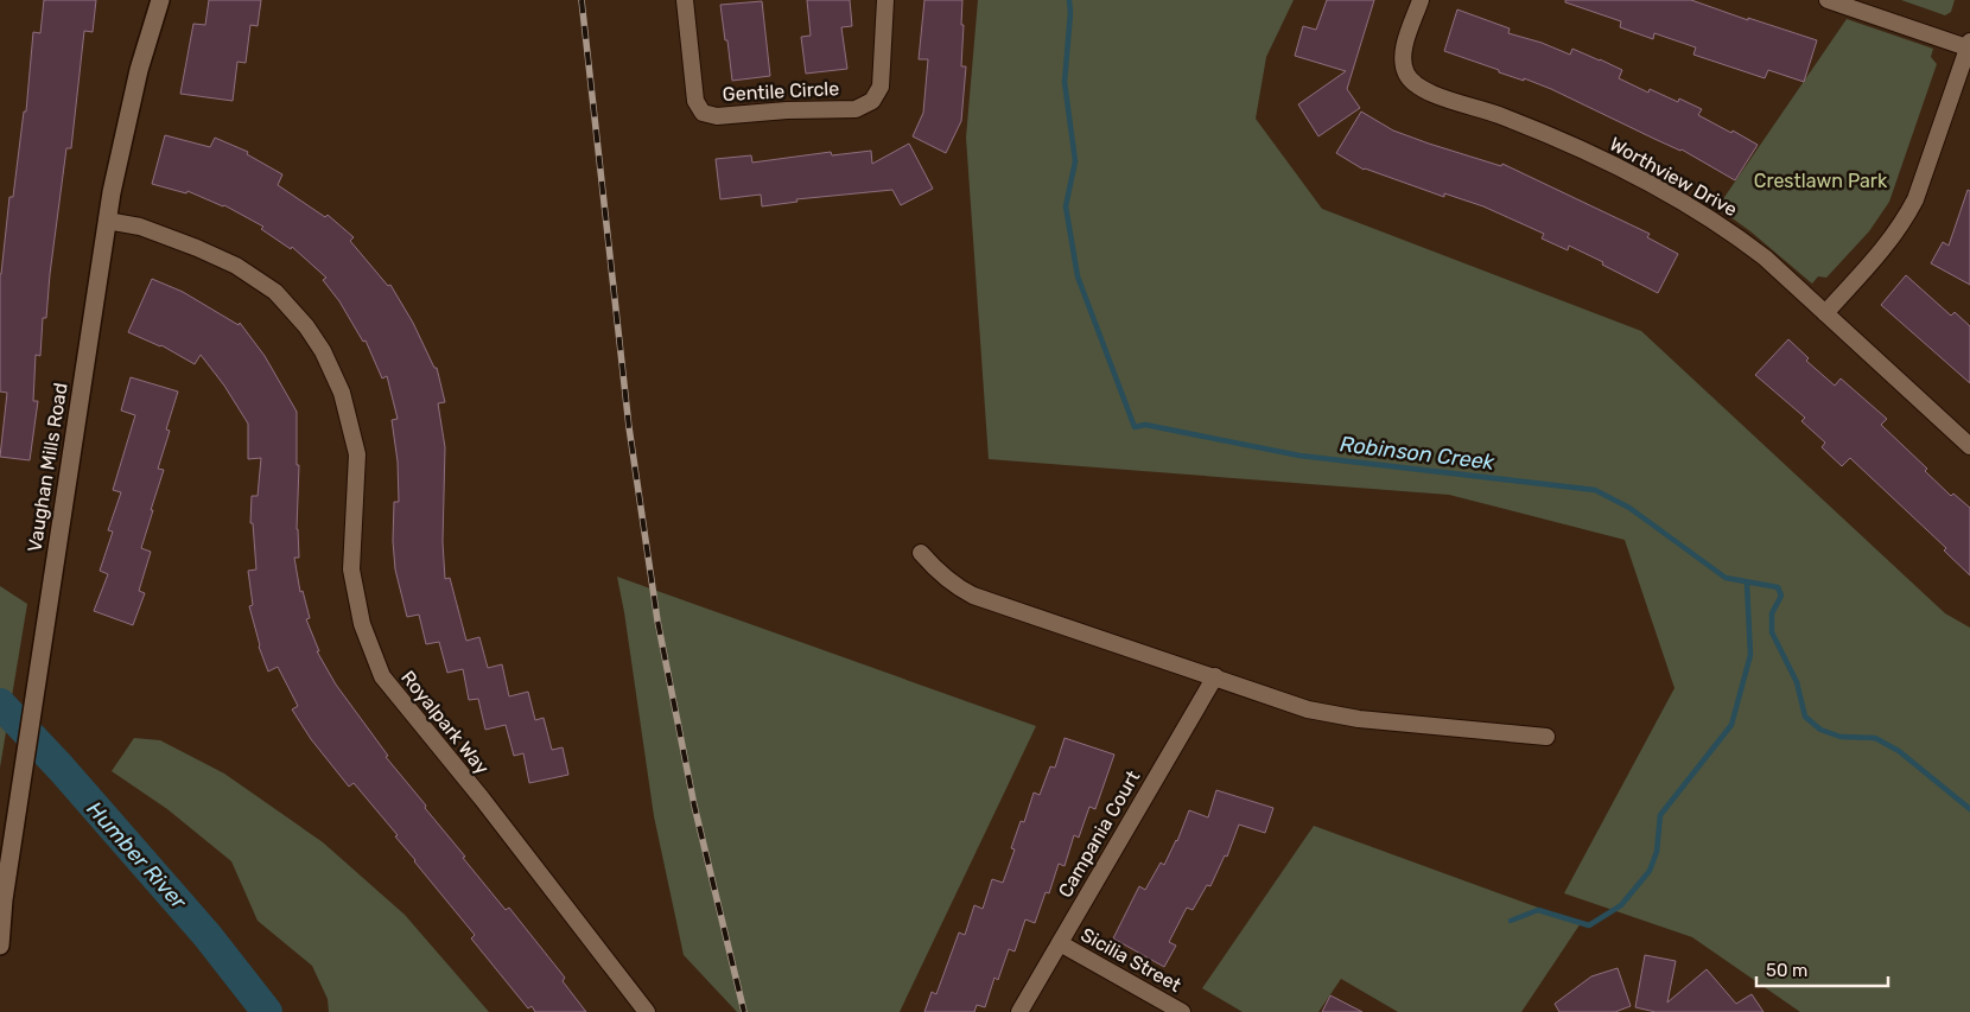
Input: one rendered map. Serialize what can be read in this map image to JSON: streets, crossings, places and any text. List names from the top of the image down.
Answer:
{
  "streets": {
    "street": [
      "Gentile Circle",
      "Worthview Drive",
      "Vaughan Mills Road",
      "Royalpark Way",
      "Campania Court",
      "Sicilia Street"
    ]
  },
  "crossings": [
    ["Vaughan Mills Road", "Royalpark Way"],
    ["Campania Court", "Sicilia Street"]
  ],
  "water": ["Robinson Creek", "Humber River"],
  "parks": ["Crestlawn Park"],
  "scale_bar": "50 m"
}
